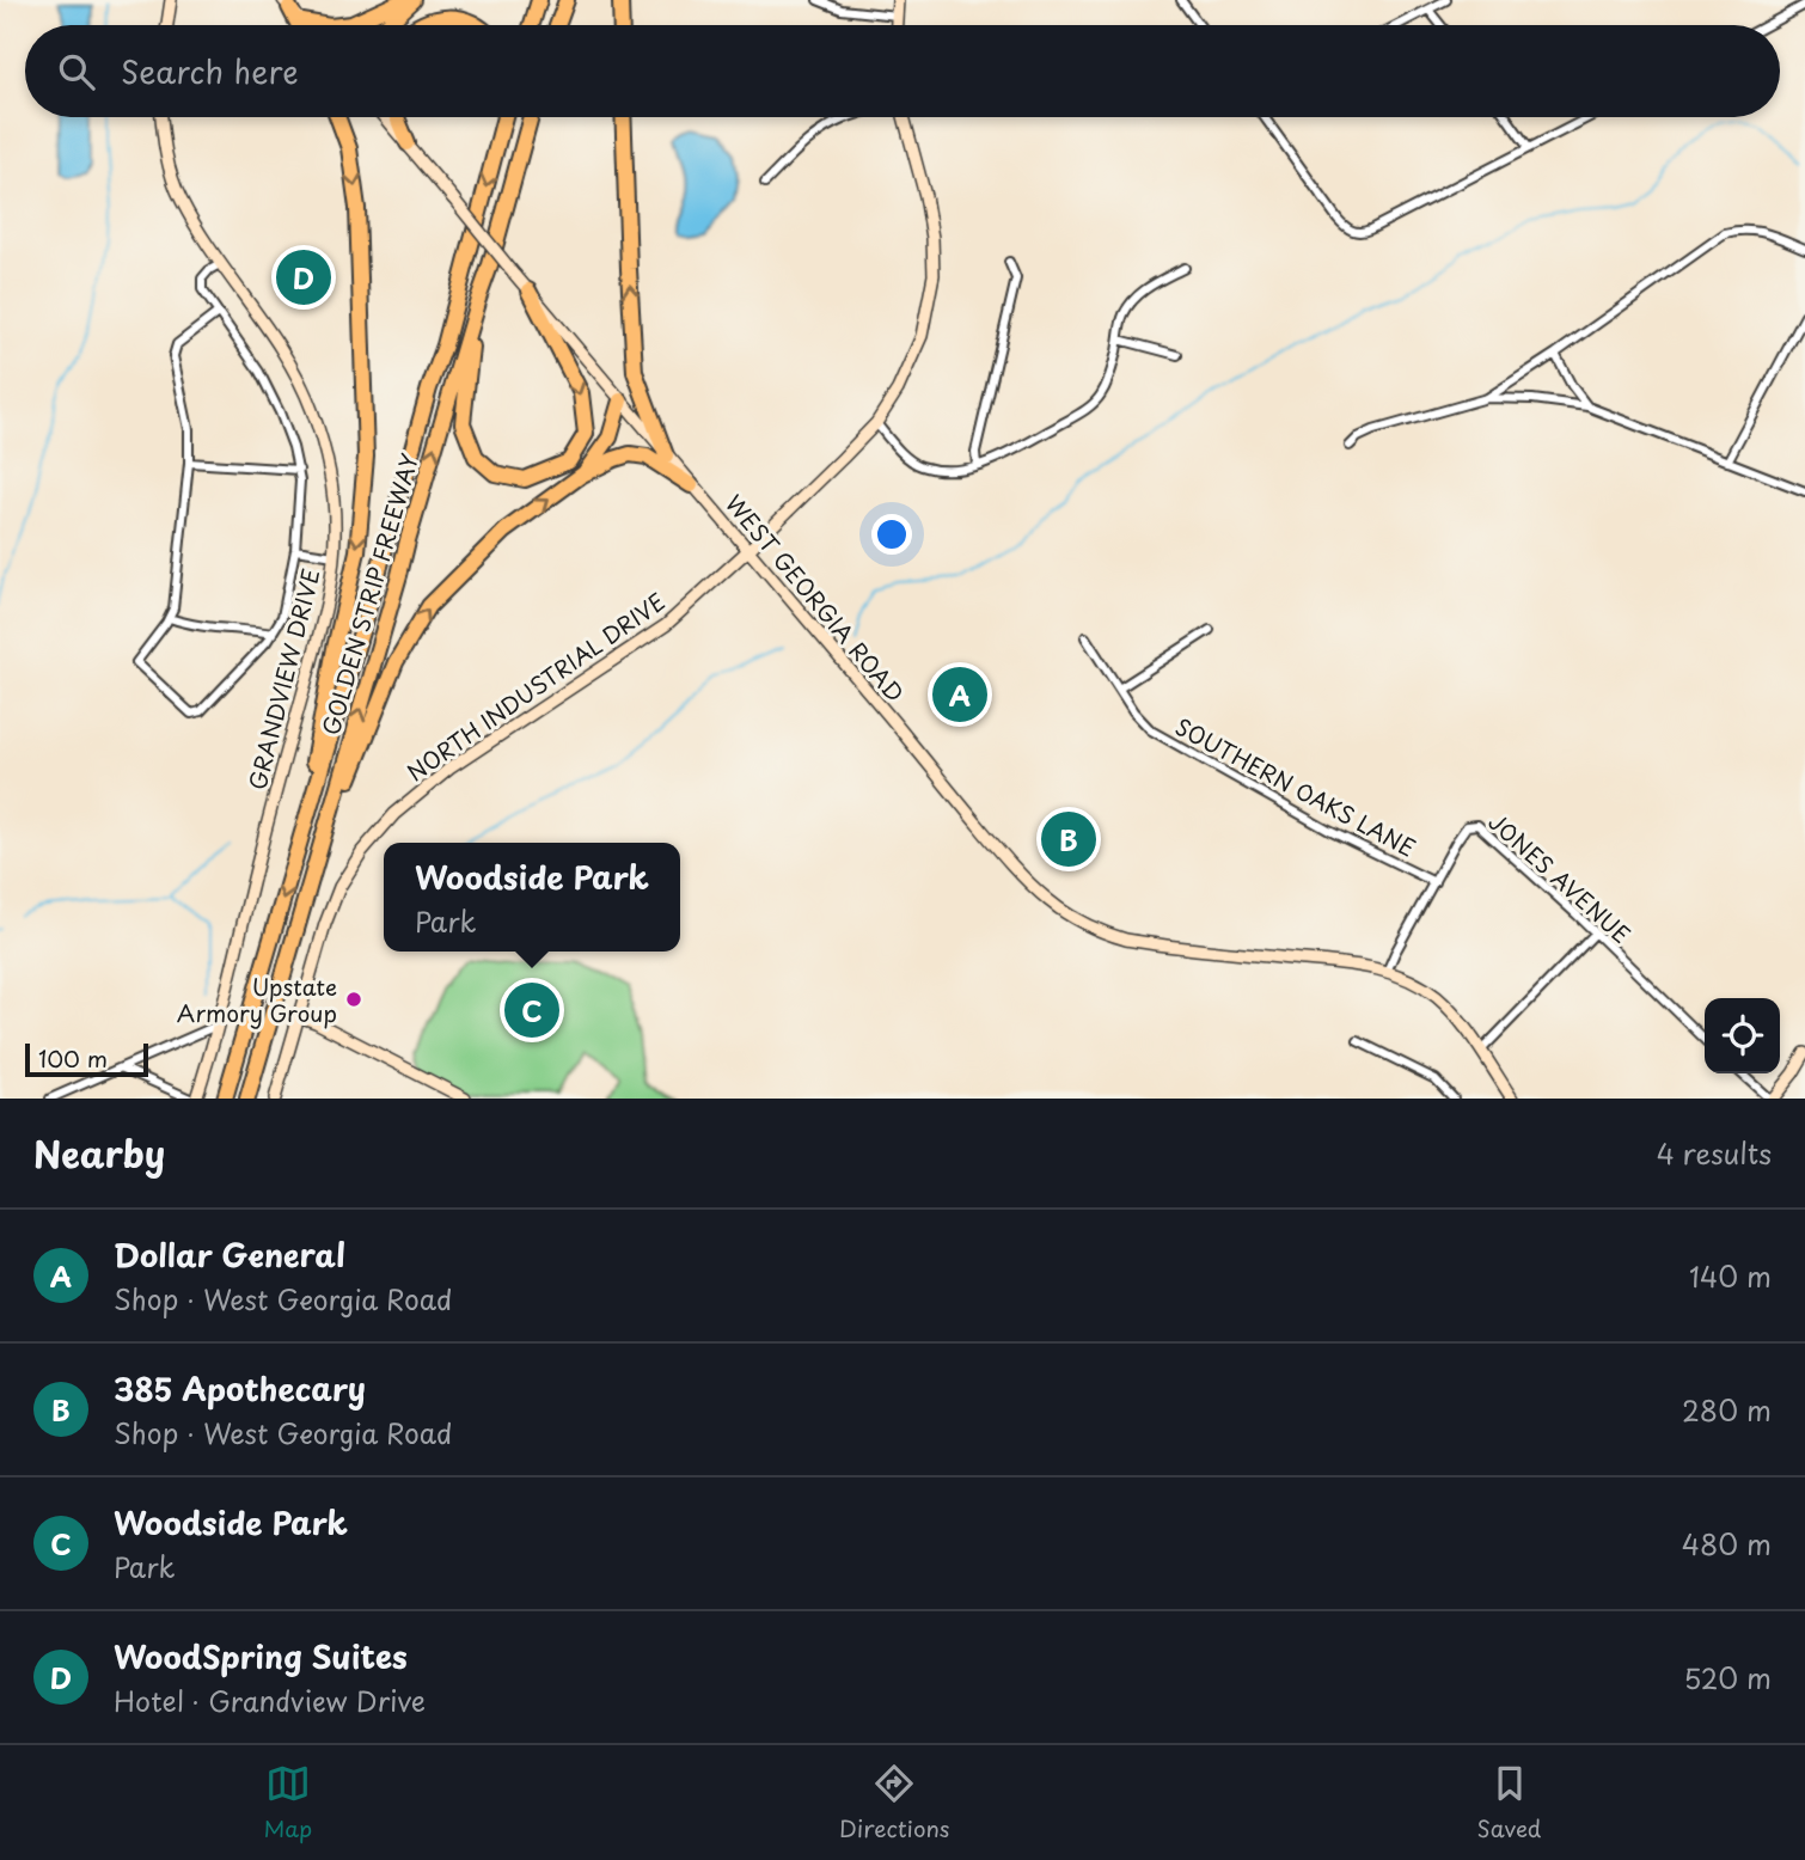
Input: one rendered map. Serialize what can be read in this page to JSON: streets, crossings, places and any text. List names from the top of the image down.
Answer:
{
  "streets": {
    "highway": ["GOLDEN STRIP FREEWAY"],
    "street": [
      "WEST GEORGIA ROAD",
      "GRANDVIEW DRIVE",
      "NORTH INDUSTRIAL DRIVE",
      "SOUTHERN OAKS LANE",
      "JONES AVENUE"
    ]
  },
  "crossings": [
    ["WEST GEORGIA ROAD", "NORTH INDUSTRIAL DRIVE"],
    ["WEST GEORGIA ROAD", "JONES AVENUE"],
    ["SOUTHERN OAKS LANE", "JONES AVENUE"]
  ],
  "places": ["Upstate Armory Group"],
  "scale_bar": "100 m",
  "page": {
    "search": "Search here",
    "pins": [
      "D",
      "A",
      "B",
      "C"
    ],
    "popup": ["Woodside Park", "Park"],
    "scale": "100 m",
    "heading": ["Nearby", "4 results"],
    "list": [
      {
        "mark": "A",
        "name": "Dollar General",
        "note": "Shop · West Georgia Road",
        "value": "140 m"
      },
      {
        "mark": "B",
        "name": "385 Apothecary",
        "note": "Shop · West Georgia Road",
        "value": "280 m"
      },
      {
        "mark": "C",
        "name": "Woodside Park",
        "note": "Park",
        "value": "480 m"
      },
      {
        "mark": "D",
        "name": "WoodSpring Suites",
        "note": "Hotel · Grandview Drive",
        "value": "520 m"
      }
    ],
    "nav": ["Map", "Directions", "Saved"]
  }
}
